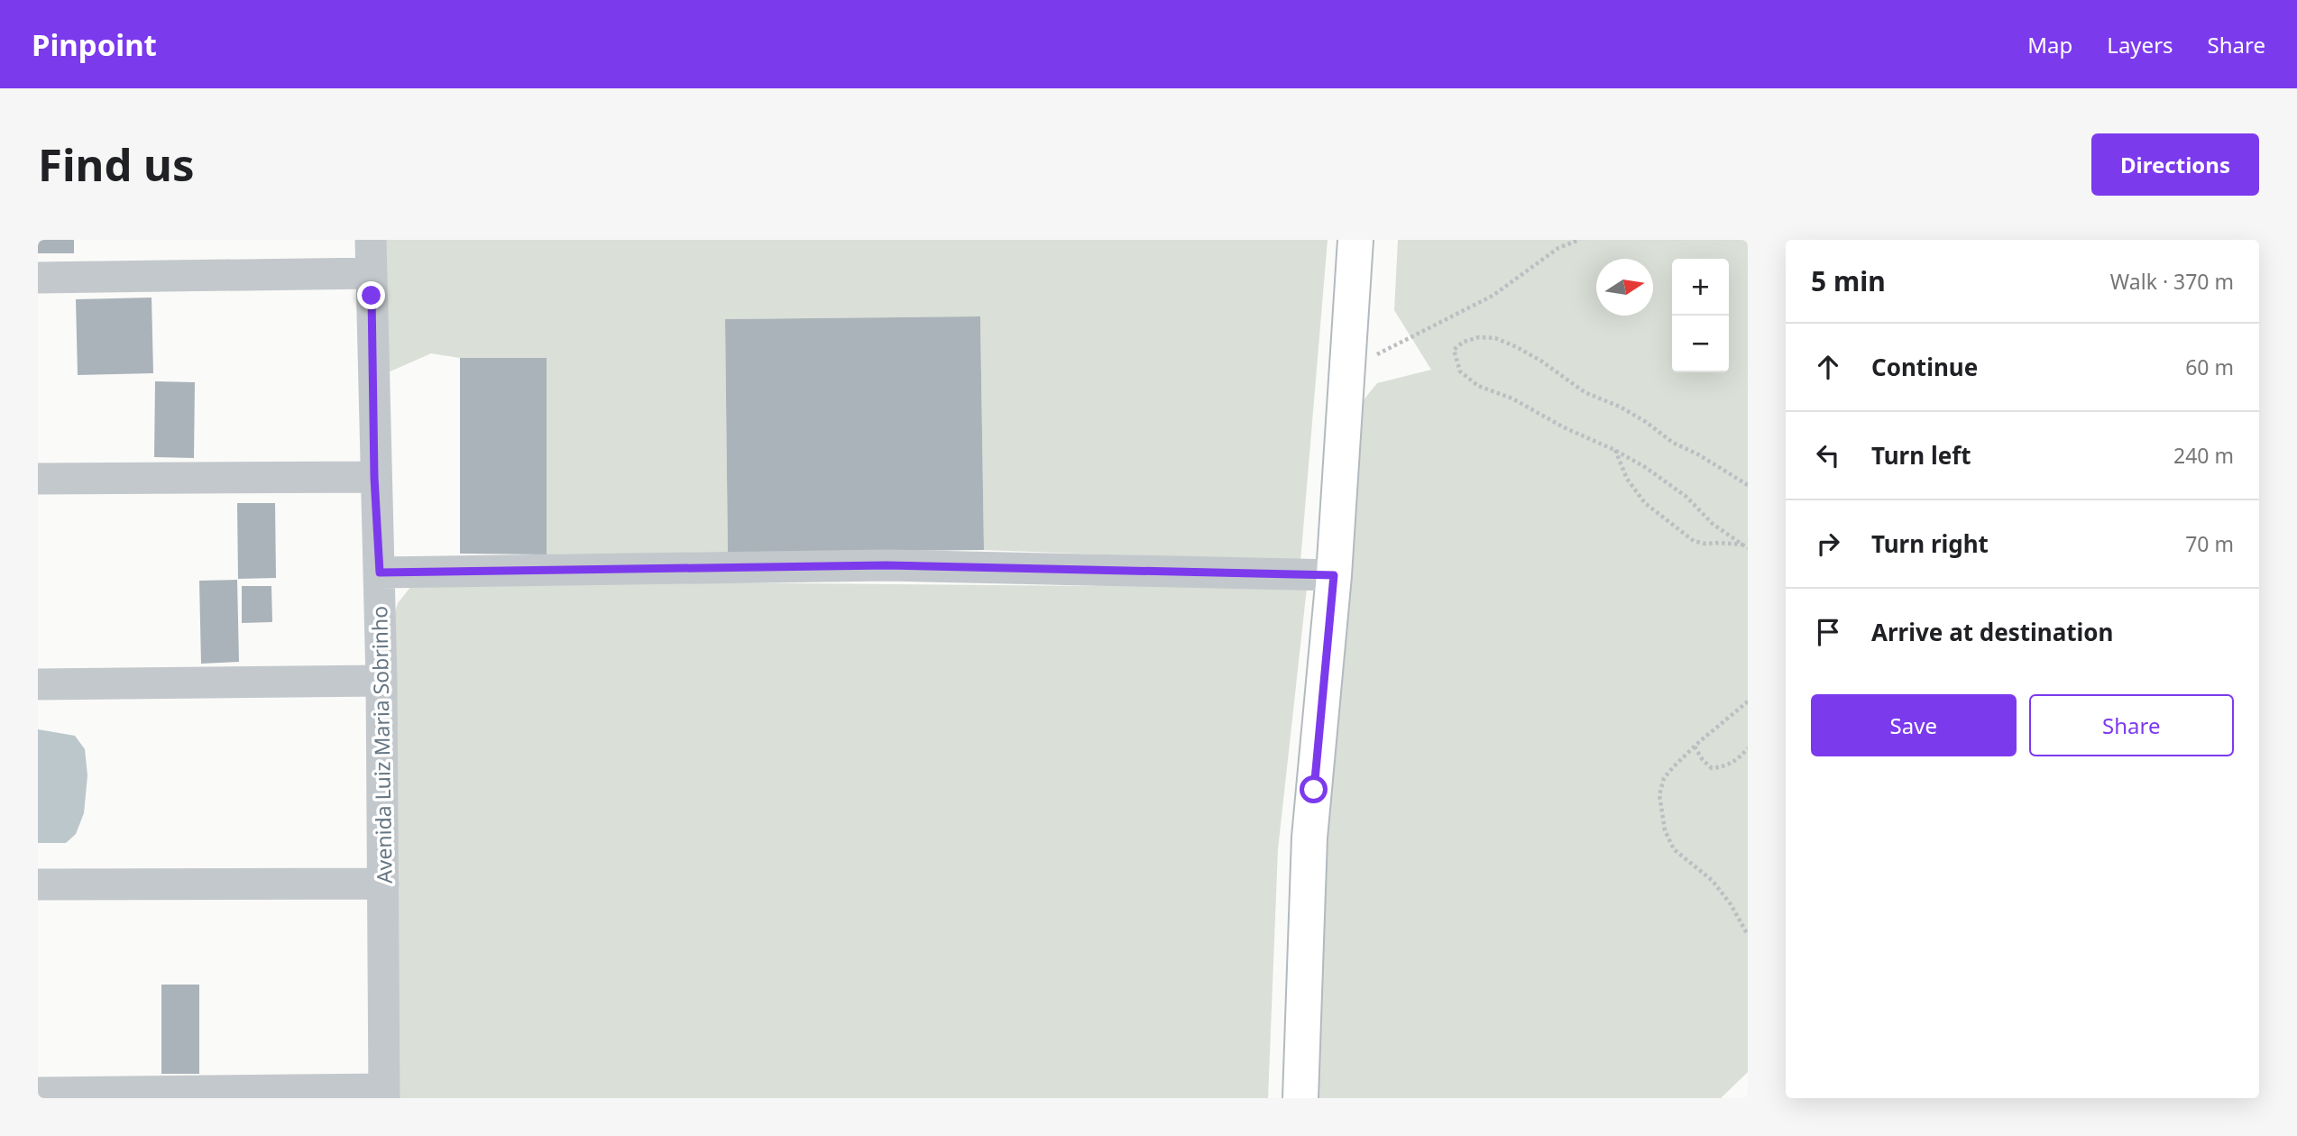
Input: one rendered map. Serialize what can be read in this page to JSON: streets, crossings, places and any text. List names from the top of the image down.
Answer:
{
  "streets": {
    "street": ["Avenida Luiz Maria Sobrinho"]
  },
  "north": "right",
  "page": {
    "header": "Pinpoint",
    "nav": ["Map", "Layers", "Share"],
    "buttons": [
      "Directions",
      ["Save", "Share"]
    ],
    "title": "Find us",
    "heading": ["5 min", "Walk · 370 m"],
    "map_buttons": ["+", "−"],
    "list": [
      ["Continue", "60 m"],
      ["Turn left", "240 m"],
      ["Turn right", "70 m"],
      "Arrive at destination"
    ]
  }
}
